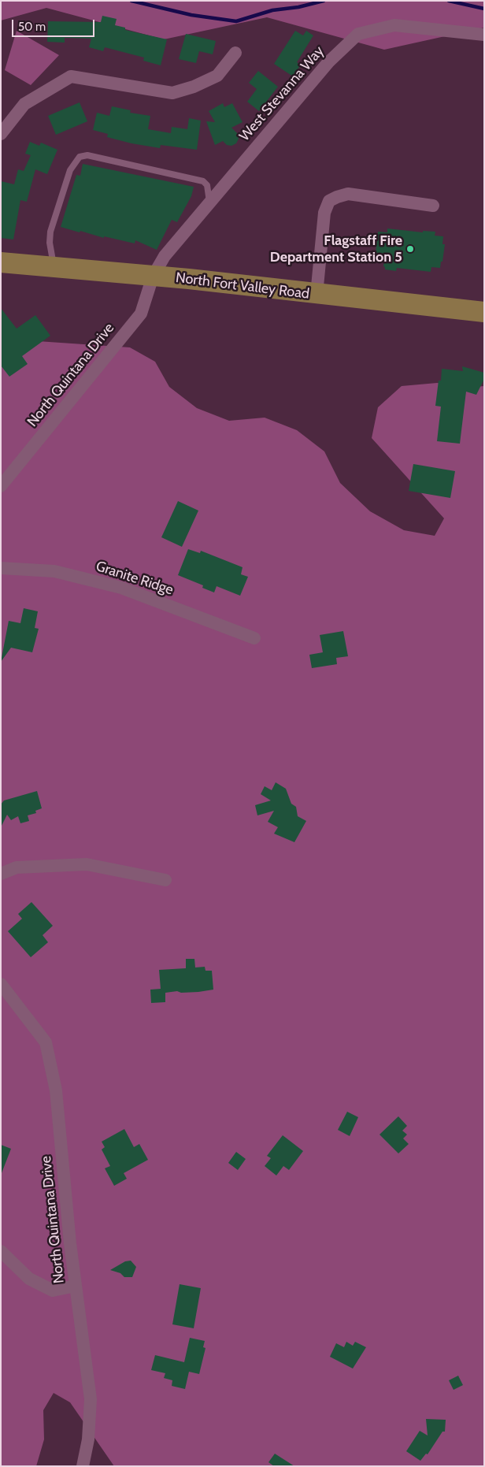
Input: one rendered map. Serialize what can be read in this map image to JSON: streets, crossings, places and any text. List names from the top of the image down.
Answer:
{
  "streets": {
    "main road": ["North Fort Valley Road"],
    "street": ["West Stevanna Way", "North Quintana Drive", "Granite Ridge"]
  },
  "crossings": [
    ["West Stevanna Way", "North Fort Valley Road"],
    ["West Stevanna Way", "North Quintana Drive"],
    ["North Fort Valley Road", "North Quintana Drive"]
  ],
  "places": ["Flagstaff Fire Department Station 5"],
  "scale_bar": "50 m"
}
